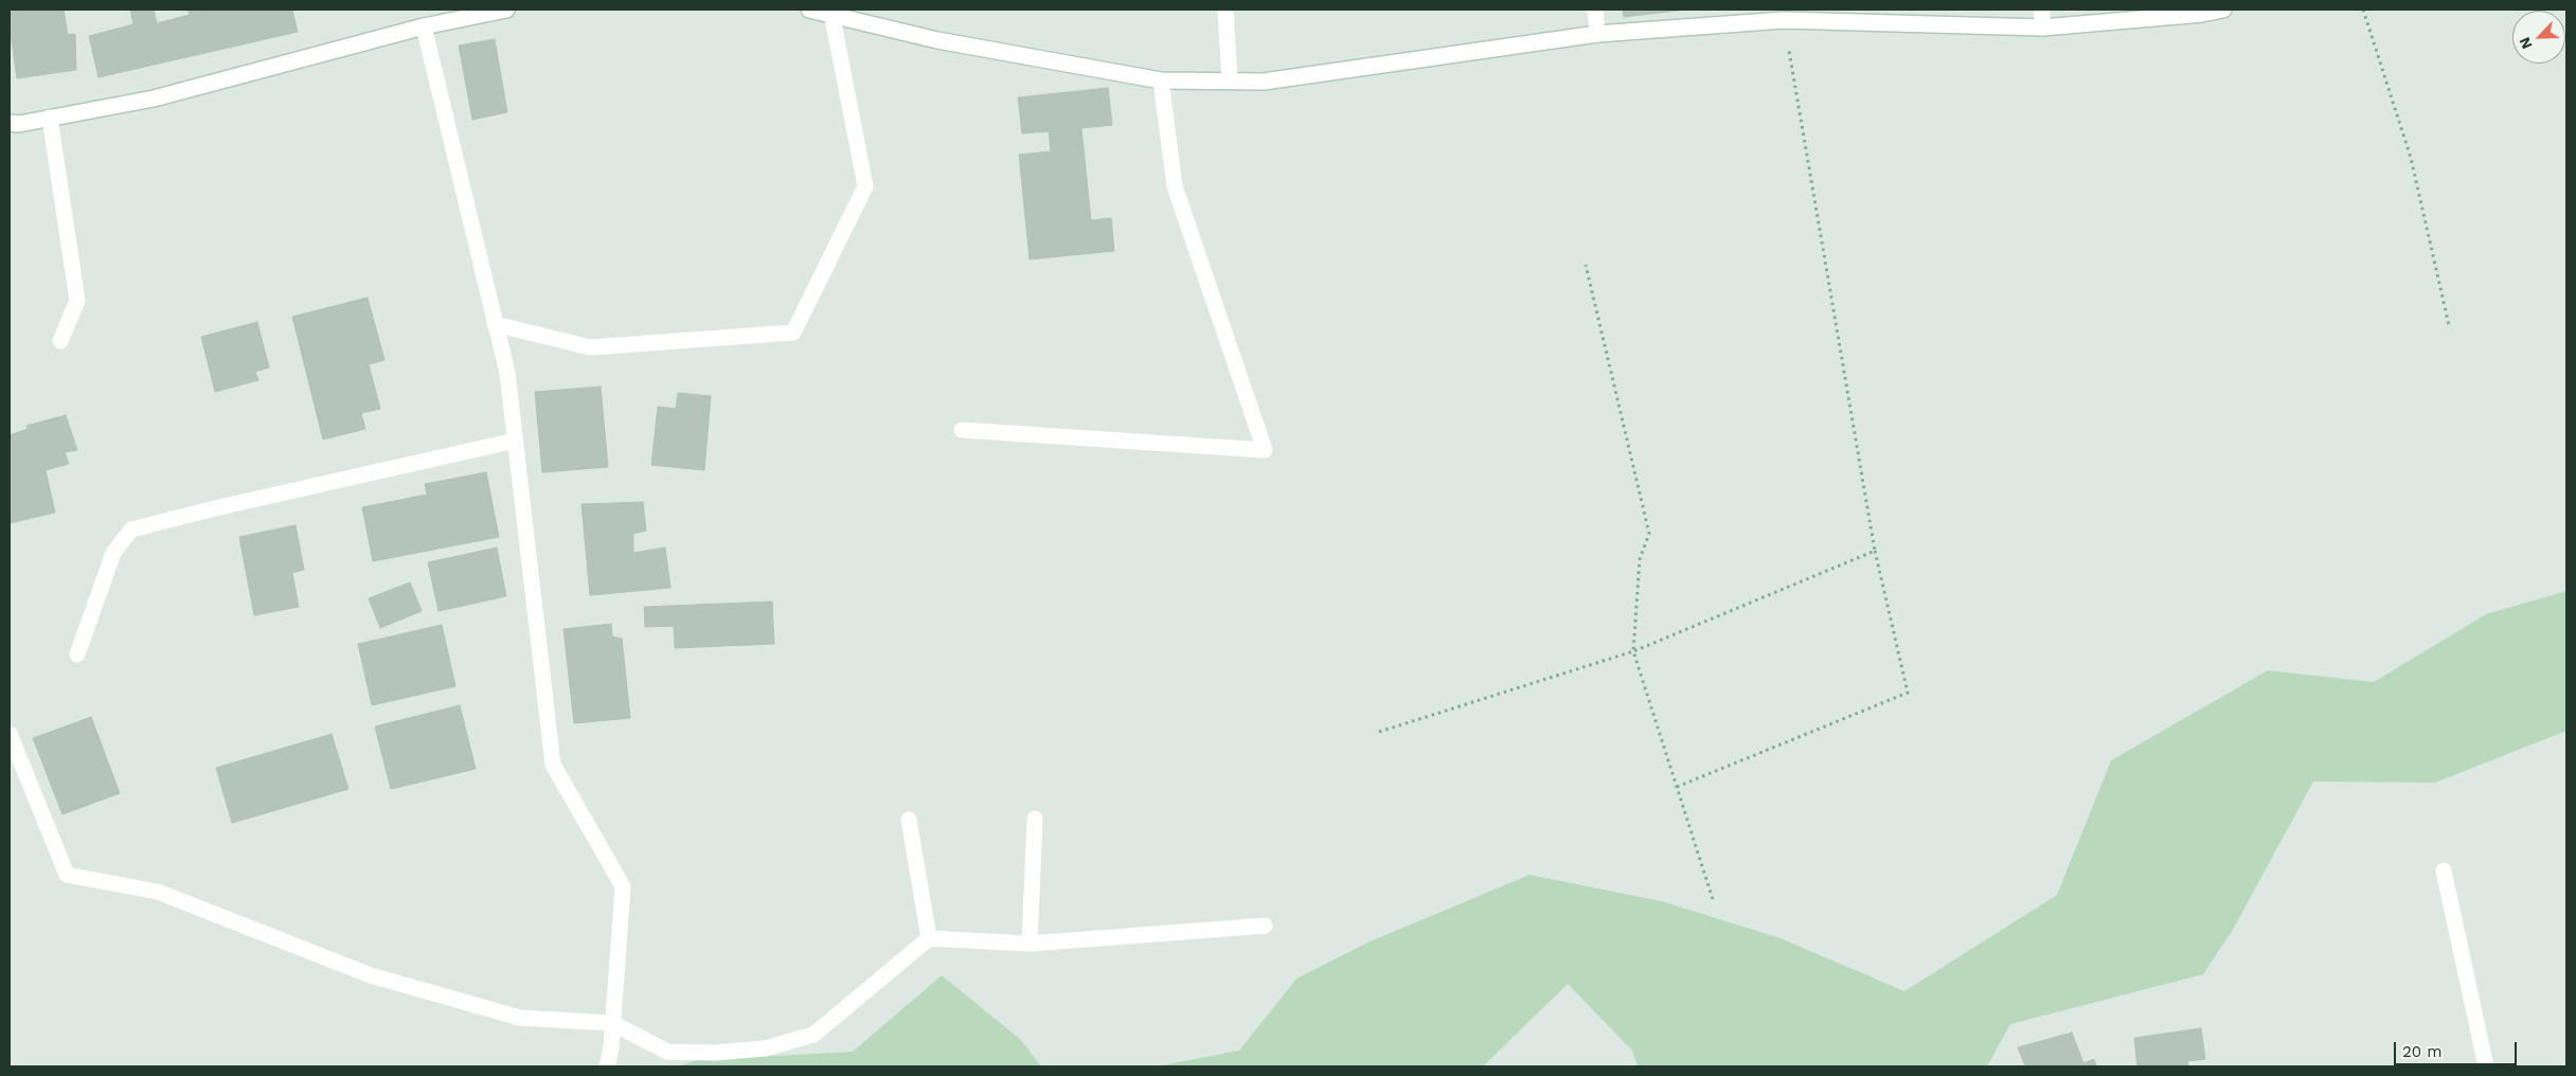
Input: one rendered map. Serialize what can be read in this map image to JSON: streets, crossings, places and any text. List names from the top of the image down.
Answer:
{
  "scale_bar": "20 m",
  "north": "bottom left"
}
